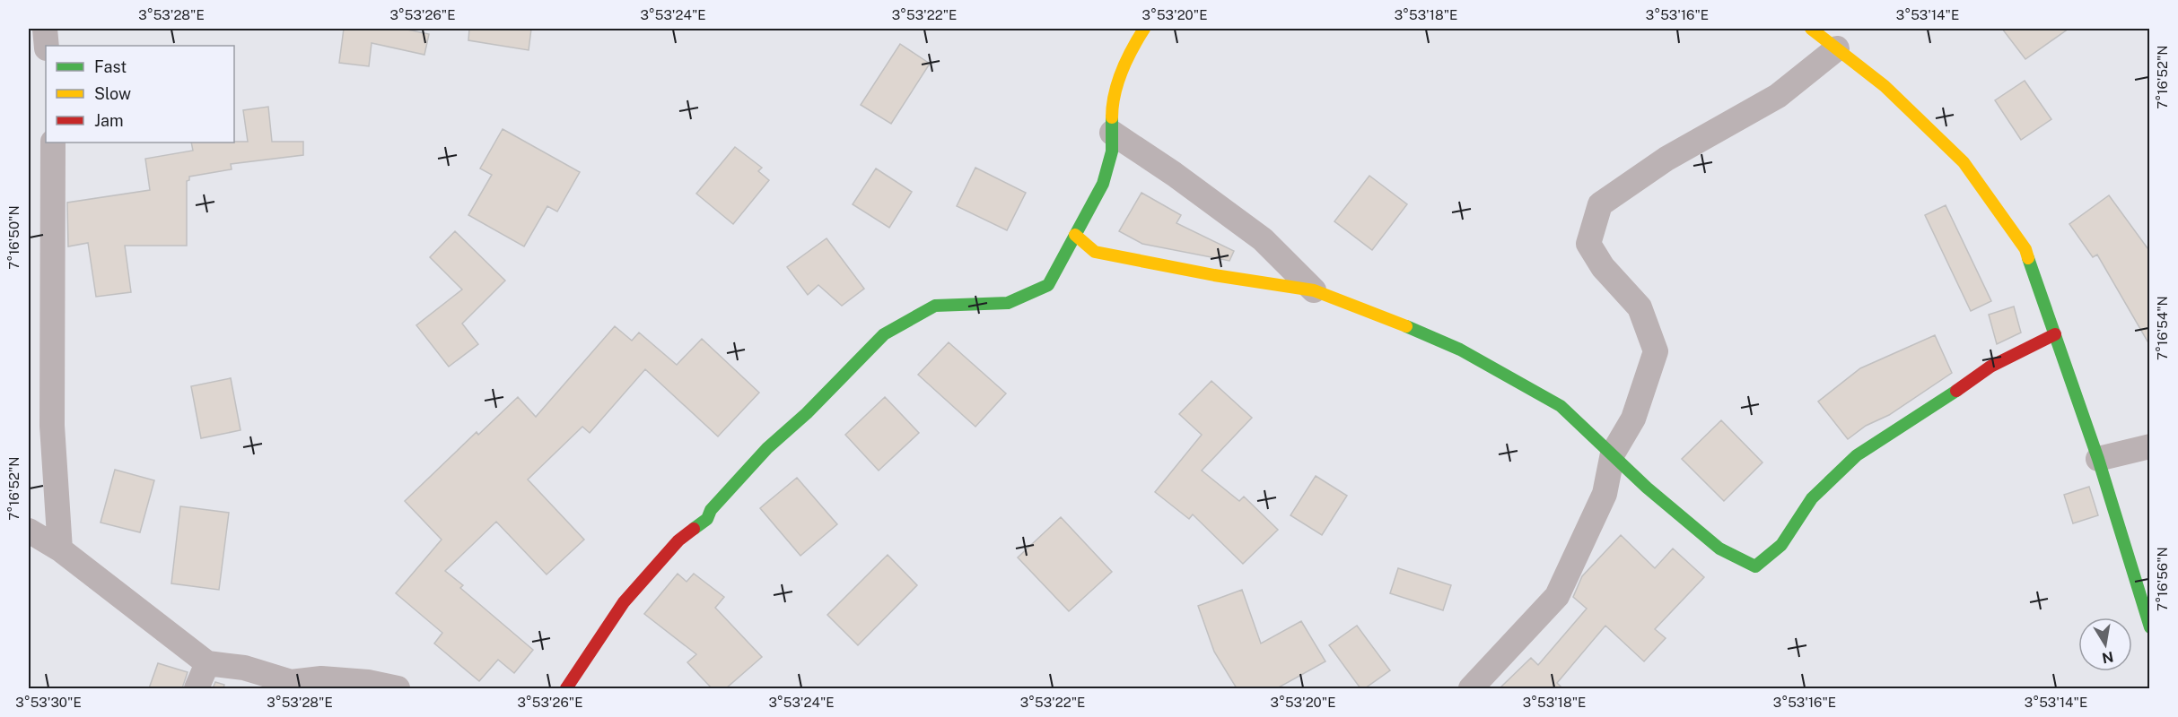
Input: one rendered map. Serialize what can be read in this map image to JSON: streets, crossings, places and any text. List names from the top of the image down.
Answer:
{
  "legend": ["Fast", "Slow", "Jam"],
  "north": "bottom",
  "coordinates": [
    "3°53'28\"E",
    "3°53'26\"E",
    "3°53'24\"E",
    "3°53'22\"E",
    "3°53'20\"E",
    "3°53'18\"E",
    "3°53'16\"E",
    "3°53'14\"E",
    "7°16'52\"N",
    "7°16'50\"N",
    "7°16'54\"N",
    "7°16'56\"N",
    "3°53'30\"E"
  ]
}
